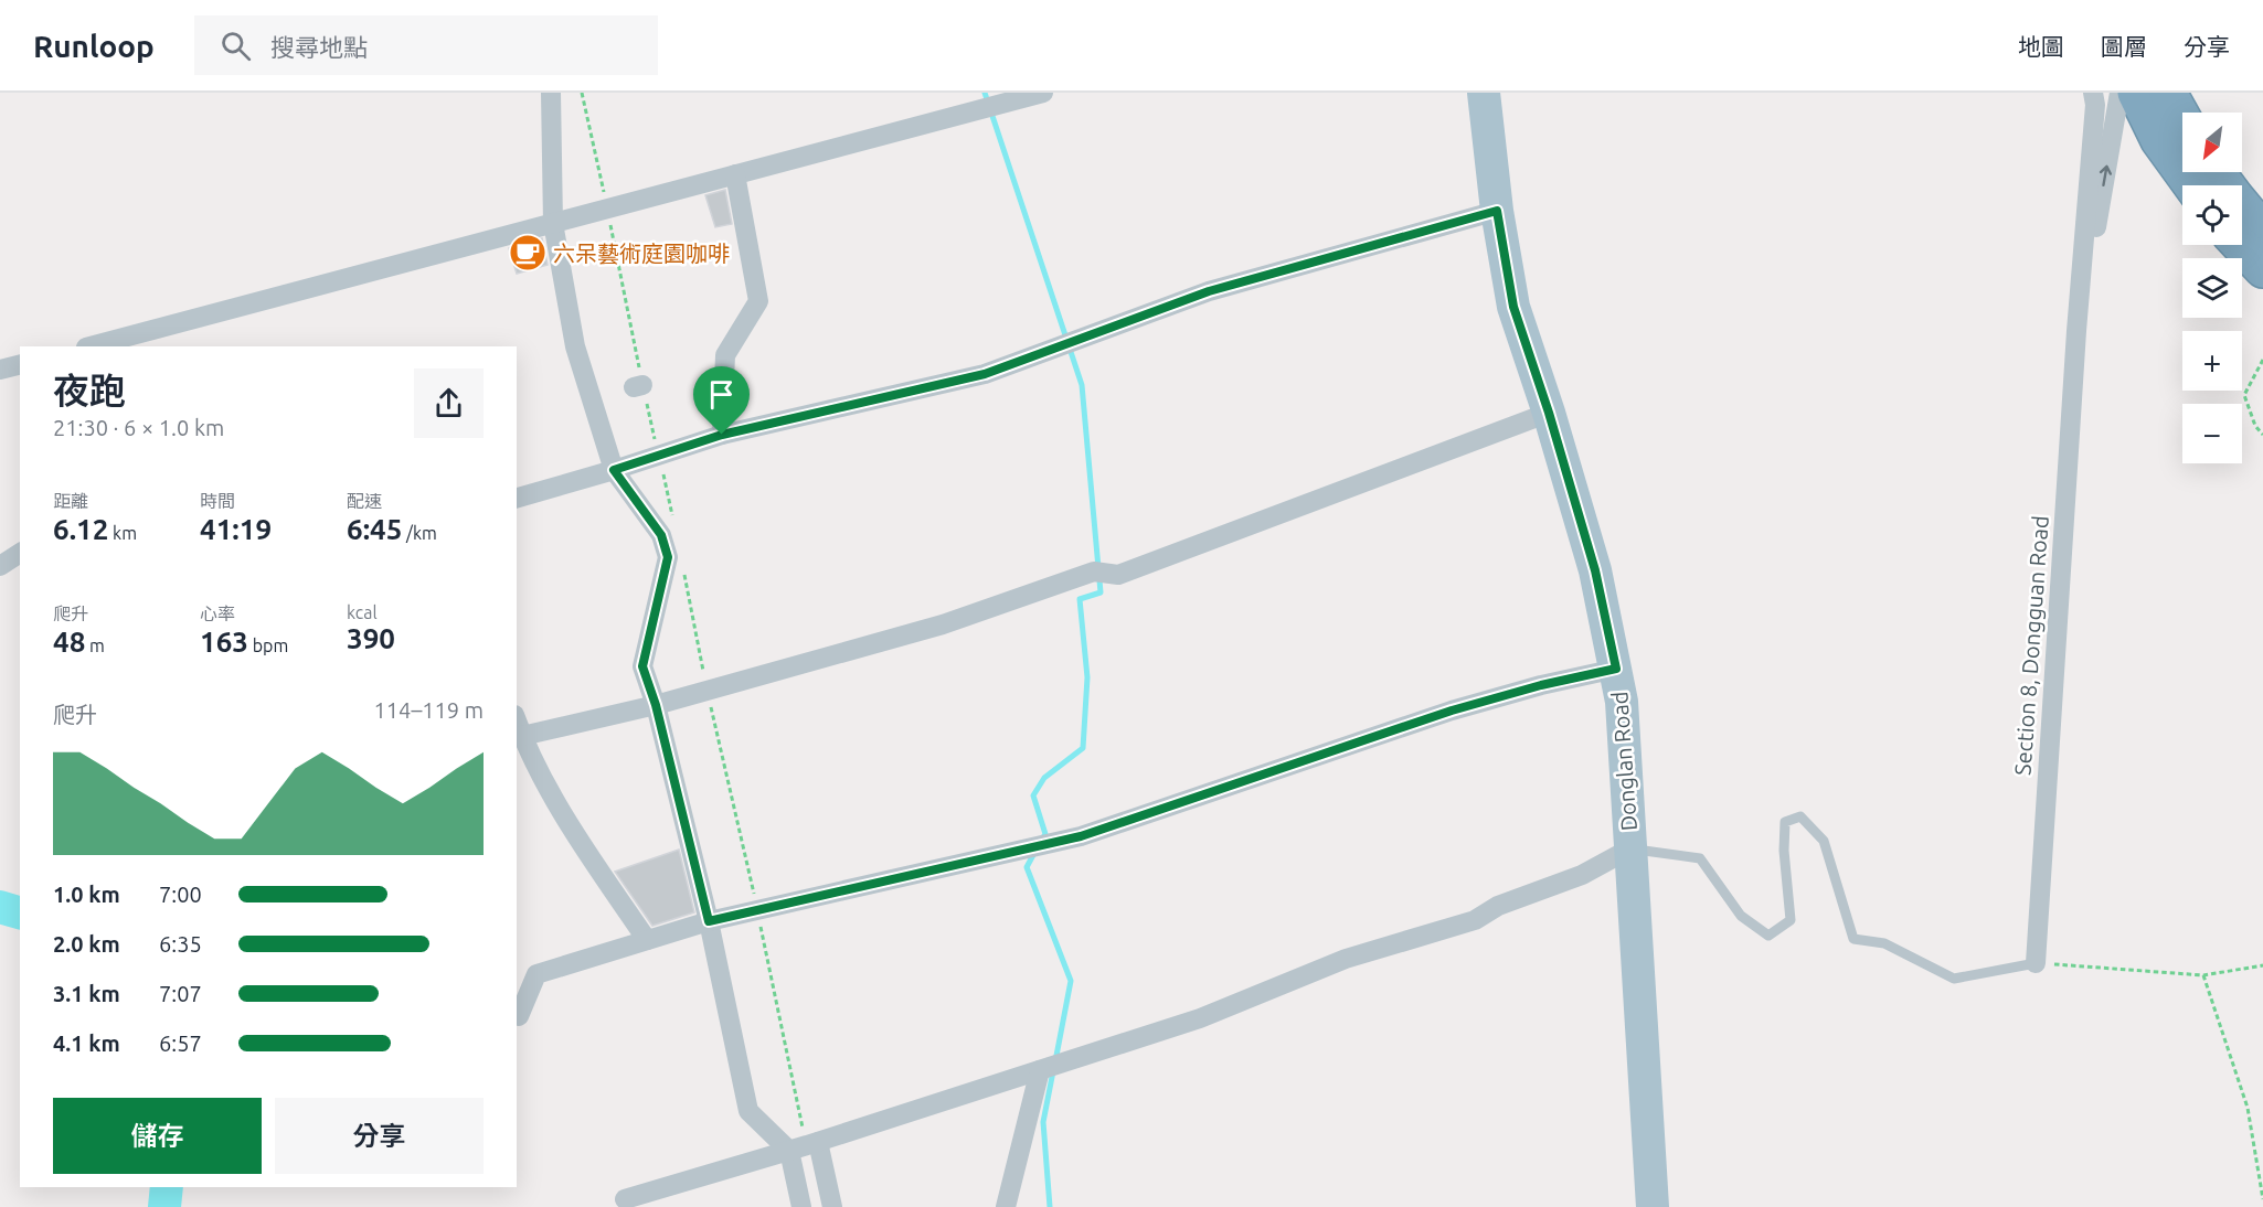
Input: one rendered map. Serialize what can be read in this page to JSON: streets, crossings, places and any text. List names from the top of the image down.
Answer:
{
  "streets": {
    "main road": ["Donglan Road"],
    "street": ["Section 8, Dongguan Road"]
  },
  "places": {
    "cafe": ["六呆藝術庭園咖啡"]
  },
  "north": "bottom left",
  "page": {
    "header": "Runloop",
    "search": "搜尋地點",
    "nav": ["地圖", "圖層", "分享"],
    "map_buttons": ["+", "−"],
    "heading": ["夜跑", "21:30 · 6 × 1.0 km"],
    "stats": [
      ["距離", "6.12 km"],
      ["時間", "41:19"],
      ["配速", "6:45 /km"],
      ["爬升", "48 m"],
      ["心率", "163 bpm"],
      ["kcal", "390"]
    ],
    "chart": ["爬升", "114–119 m"],
    "list": [
      {
        "name": "1.0 km",
        "note": "7:00"
      },
      {
        "name": "2.0 km",
        "note": "6:35"
      },
      {
        "name": "3.1 km",
        "note": "7:07"
      },
      {
        "name": "4.1 km",
        "note": "6:57"
      }
    ],
    "buttons": ["儲存", "分享"]
  }
}
